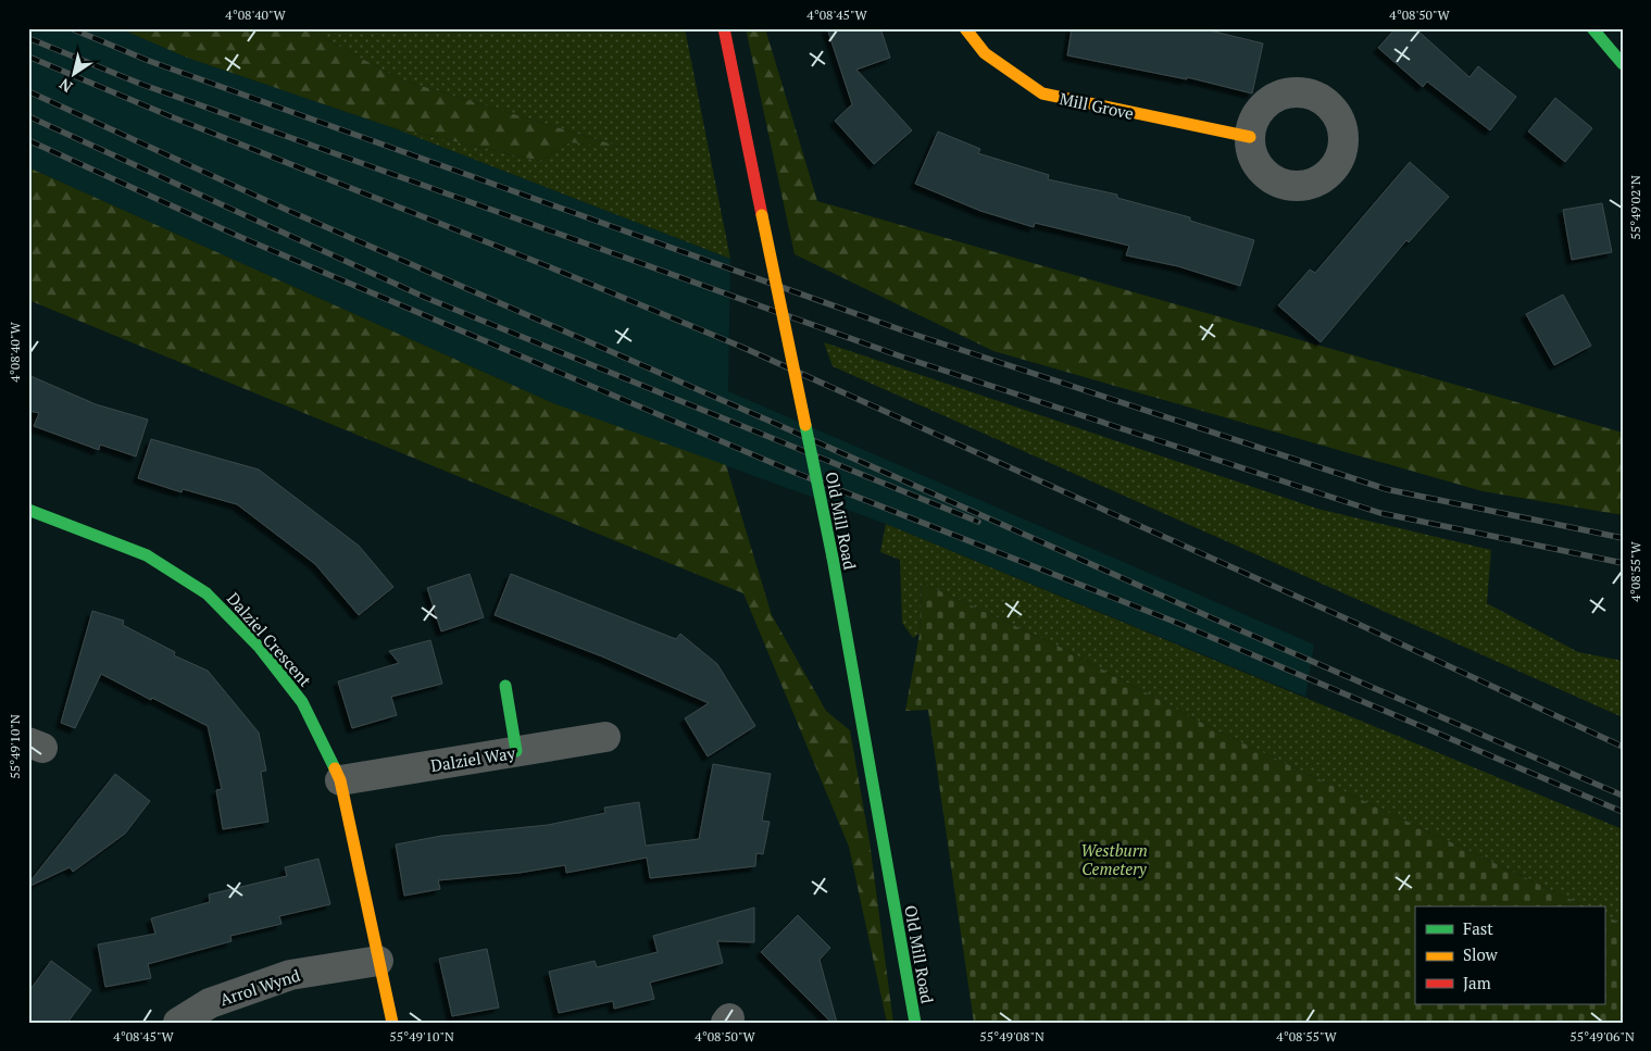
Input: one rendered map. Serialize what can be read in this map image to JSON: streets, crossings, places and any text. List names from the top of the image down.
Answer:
{
  "streets": {
    "street": [
      "Mill Grove",
      "Old Mill Road",
      "Dalziel Crescent",
      "Dalziel Way",
      "Arrol Wynd"
    ]
  },
  "crossings": [
    ["Dalziel Crescent", "Dalziel Way"],
    ["Dalziel Crescent", "Arrol Wynd"]
  ],
  "parks": ["Westburn Cemetery"],
  "legend": ["Fast", "Slow", "Jam"],
  "north": "bottom left",
  "coordinates": [
    "4°08'40\"W",
    "4°08'45\"W",
    "4°08'50\"W",
    "55°49'02\"N",
    "4°08'55\"W",
    "55°49'10\"N",
    "55°49'08\"N",
    "55°49'06\"N"
  ]
}
